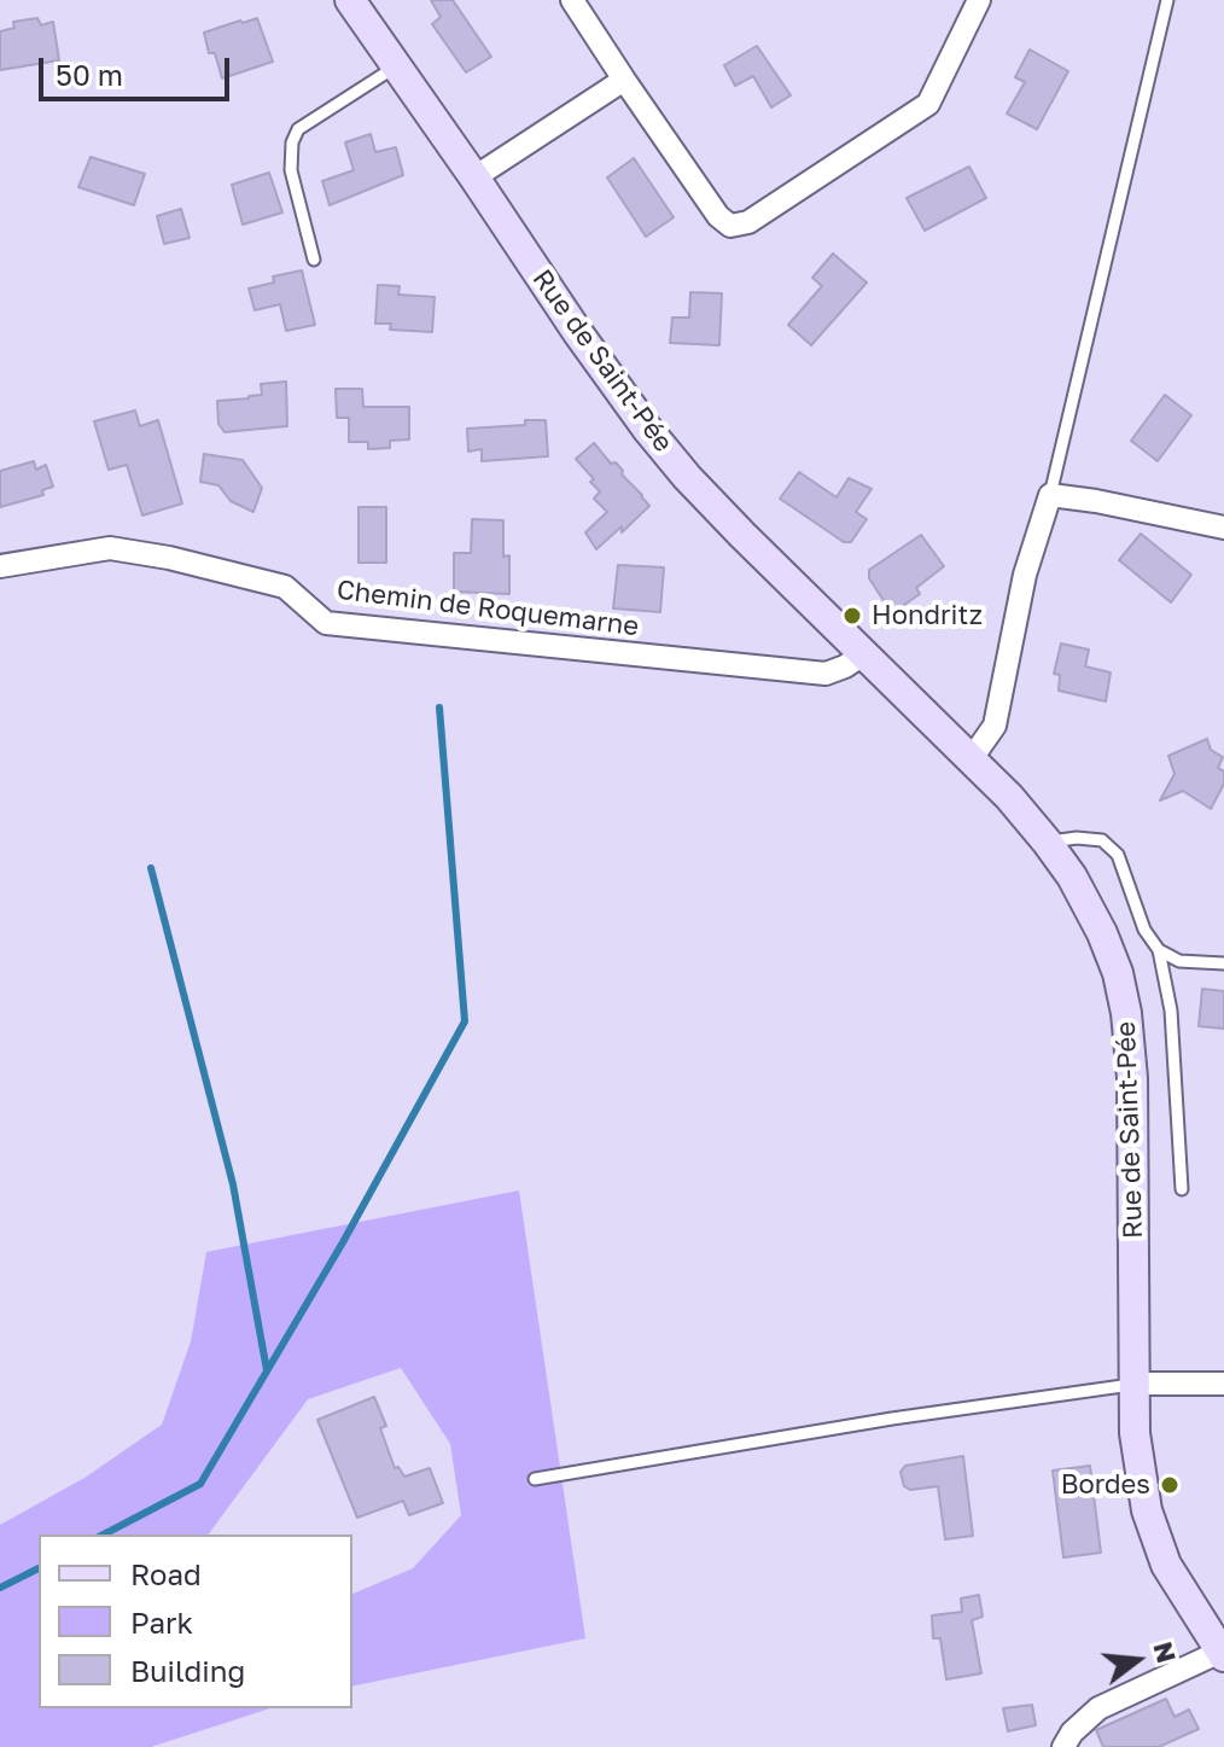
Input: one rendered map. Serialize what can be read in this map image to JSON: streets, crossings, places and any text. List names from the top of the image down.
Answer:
{
  "streets": {
    "main road": ["Rue de Saint-Pée"],
    "street": ["Chemin de Roquemarne"]
  },
  "crossings": [
    ["Rue de Saint-Pée", "Chemin de Roquemarne"]
  ],
  "places": ["Hondritz", "Bordes"],
  "legend": ["Road", "Park", "Building"],
  "scale_bar": "50 m",
  "north": "right"
}
